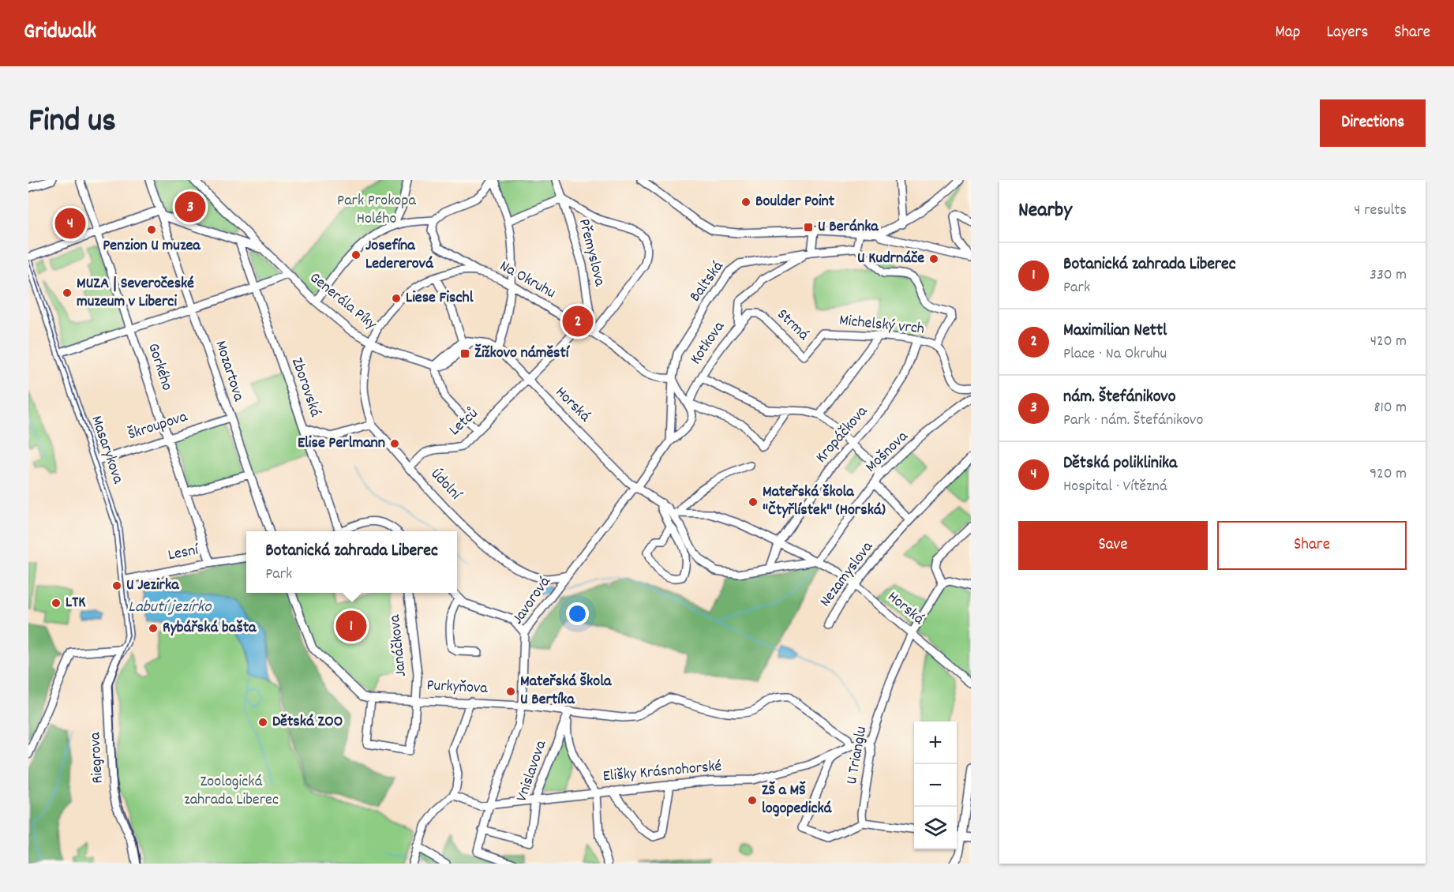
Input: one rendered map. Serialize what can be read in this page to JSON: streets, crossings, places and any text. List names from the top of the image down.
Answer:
{
  "streets": {
    "street": [
      "Přemyslova",
      "Na Okruhu",
      "Baltská",
      "Generála Píky",
      "Strmá",
      "Michelský vrch",
      "Kotkova",
      "Gorkého",
      "Mozartova",
      "Zborovská",
      "Horská",
      "Letců",
      "Škroupova",
      "Kropáčkova",
      "Masarykova",
      "Mošnova",
      "Údolní",
      "Lesní",
      "Nezamyslova",
      "Javorová",
      "Janáčkova",
      "Purkyňova",
      "U Trianglu",
      "Riegrova",
      "Vnislavova",
      "Elišky Krásnohorské"
    ]
  },
  "crossings": [
    ["Přemyslova", "Na Okruhu"],
    ["Na Okruhu", "Baltská"],
    ["Na Okruhu", "Generála Píky"],
    ["Na Okruhu", "Letců"],
    ["Na Okruhu", "Údolní"],
    ["Baltská", "Kotkova"],
    ["Strmá", "Michelský vrch"],
    ["Strmá", "Kotkova"],
    ["Michelský vrch", "Kropáčkova"],
    ["Michelský vrch", "Mošnova"],
    ["Gorkého", "Škroupova"],
    ["Gorkého", "Lesní"],
    ["Mozartova", "Škroupova"],
    ["Horská", "Letců"],
    ["Horská", "Kropáčkova"],
    ["Horská", "Mošnova"],
    ["Horská", "Nezamyslova"],
    ["Horská", "Javorová"],
    ["Horská", "U Trianglu"],
    ["Letců", "Údolní"],
    ["Škroupova", "Masarykova"],
    ["Masarykova", "Lesní"],
    ["Masarykova", "Riegrova"],
    ["Údolní", "Javorová"],
    ["Javorová", "Purkyňova"],
    ["Javorová", "Vnislavova"],
    ["Javorová", "Elišky Krásnohorské"],
    ["Janáčkova", "Purkyňova"],
    ["Purkyňova", "Vnislavova"],
    ["Purkyňova", "Elišky Krásnohorské"],
    ["U Trianglu", "Elišky Krásnohorské"],
    ["Vnislavova", "Elišky Krásnohorské"]
  ],
  "water": ["Labutí jezírko"],
  "parks": ["Park Prokopa Holého", "Zoologická zahrada Liberec"],
  "places": {
    "other": [
      "Boulder Point",
      "Penzion U muzea",
      "Josefína Ledererová",
      "U Kudrnáče",
      "MUZA | Severočeské muzeum v Liberci",
      "Liese Fischl",
      "Elise Perlmann",
      "Mateřská škola \"Čtyřlístek\" (Horská)",
      "U Jezirka",
      "LTK",
      "Rybářská bašta",
      "Mateřská Škola U Bertíka",
      "Dětská ZOO",
      "ZŠ a MŠ logopedická"
    ],
    "transit": ["U Beránka", "Žižkovo náměstí"]
  },
  "page": {
    "header": "Gridwalk",
    "nav": ["Map", "Layers", "Share"],
    "title": "Find us",
    "buttons": [
      "Directions",
      ["Save", "Share"]
    ],
    "heading": ["Nearby", "4 results"],
    "pins": [
      "3",
      "4",
      "2",
      "1"
    ],
    "list": [
      {
        "mark": "1",
        "name": "Botanická zahrada Liberec",
        "note": "Park",
        "value": "330 m"
      },
      {
        "mark": "2",
        "name": "Maximilian Nettl",
        "note": "Place · Na Okruhu",
        "value": "420 m"
      },
      {
        "mark": "3",
        "name": "nám. Štefánikovo",
        "note": "Park · nám. Štefánikovo",
        "value": "810 m"
      },
      {
        "mark": "4",
        "name": "Dětská poliklinika",
        "note": "Hospital · Vítězná",
        "value": "920 m"
      }
    ],
    "popup": ["Botanická zahrada Liberec", "Park"],
    "map_buttons": ["+", "−"]
  }
}
